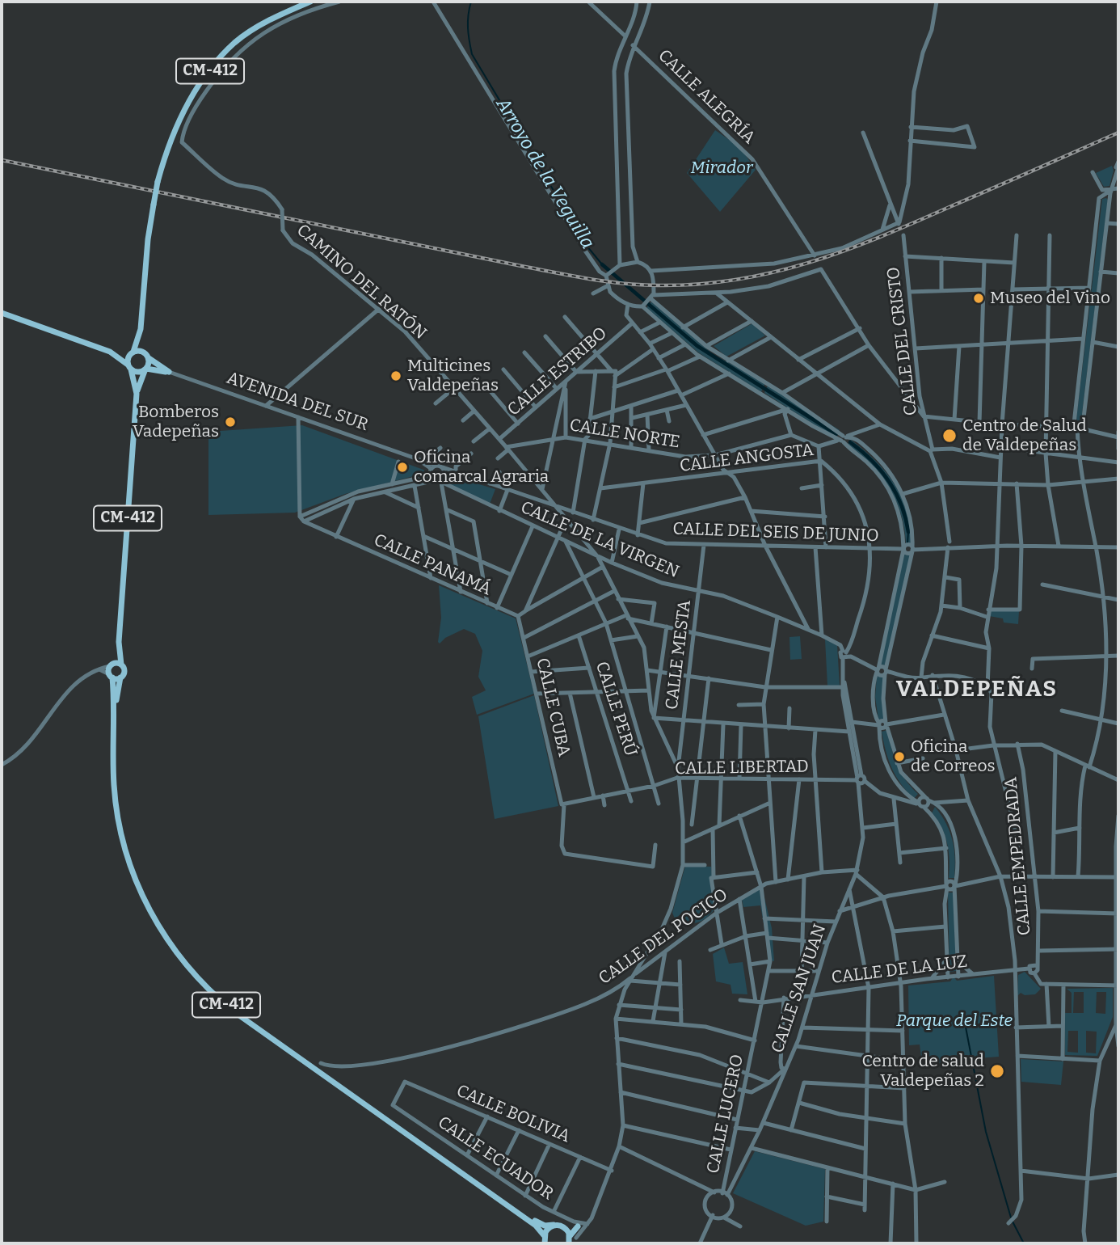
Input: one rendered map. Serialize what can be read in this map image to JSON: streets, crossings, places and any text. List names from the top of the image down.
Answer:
{
  "streets": {
    "main road": ["CM-412", "AVENIDA DEL SUR"],
    "street": [
      "CALLE ALEGRÍA",
      "CAMINO DEL RATÓN",
      "CALLE DEL CRISTO",
      "CALLE ESTRIBO",
      "CALLE NORTE",
      "CALLE ANGOSTA",
      "CALLE DEL SEIS DE JUNIO",
      "CALLE DE LA VIRGEN",
      "CALLE PANAMÁ",
      "CALLE MESTA",
      "CALLE CUBA",
      "CALLE PERÚ",
      "CALLE LIBERTAD",
      "CALLE EMPEDRADA",
      "CALLE DEL POCICO",
      "CALLE DE LA LUZ",
      "CALLE SAN JUAN",
      "CALLE BOLIVIA",
      "CALLE LUCERO",
      "CALLE ECUADOR"
    ]
  },
  "crossings": [
    ["CM-412", "AVENIDA DEL SUR"],
    ["CAMINO DEL RATÓN", "CALLE ESTRIBO"],
    ["CAMINO DEL RATÓN", "CALLE NORTE"],
    ["CAMINO DEL RATÓN", "CALLE DEL SEIS DE JUNIO"],
    ["CAMINO DEL RATÓN", "CALLE DE LA VIRGEN"],
    ["AVENIDA DEL SUR", "CALLE DEL SEIS DE JUNIO"],
    ["CALLE ANGOSTA", "CALLE DEL SEIS DE JUNIO"],
    ["CALLE ANGOSTA", "CALLE DE LA VIRGEN"],
    ["CALLE DEL SEIS DE JUNIO", "CALLE MESTA"],
    ["CALLE DE LA VIRGEN", "CALLE MESTA"],
    ["CALLE PANAMÁ", "CALLE CUBA"],
    ["CALLE MESTA", "CALLE LIBERTAD"],
    ["CALLE MESTA", "CALLE DEL POCICO"],
    ["CALLE MESTA", "CALLE BOLIVIA"],
    ["CALLE MESTA", "CALLE LUCERO"],
    ["CALLE MESTA", "CALLE ECUADOR"],
    ["CALLE CUBA", "CALLE LIBERTAD"],
    ["CALLE PERÚ", "CALLE LIBERTAD"],
    ["CALLE LIBERTAD", "CALLE SAN JUAN"],
    ["CALLE EMPEDRADA", "CALLE DE LA LUZ"],
    ["CALLE DEL POCICO", "CALLE SAN JUAN"],
    ["CALLE DEL POCICO", "CALLE LUCERO"],
    ["CALLE DE LA LUZ", "CALLE SAN JUAN"],
    ["CALLE DE LA LUZ", "CALLE LUCERO"],
    ["CALLE SAN JUAN", "CALLE LUCERO"],
    ["CALLE BOLIVIA", "CALLE ECUADOR"]
  ],
  "districts": ["VALDEPEÑAS"],
  "water": ["Arroyo de la Veguilla"],
  "parks": ["Mirador", "Parque del Este"],
  "places": [
    "Museo del Vino",
    "Multicines Valdepeñas",
    "Bomberos Vadepeñas",
    "Centro de Salud de Valdepeñas",
    "Oficina comarcal Agraria",
    "Oficina de Correos",
    "Centro de salud Valdepeñas 2"
  ]
}
